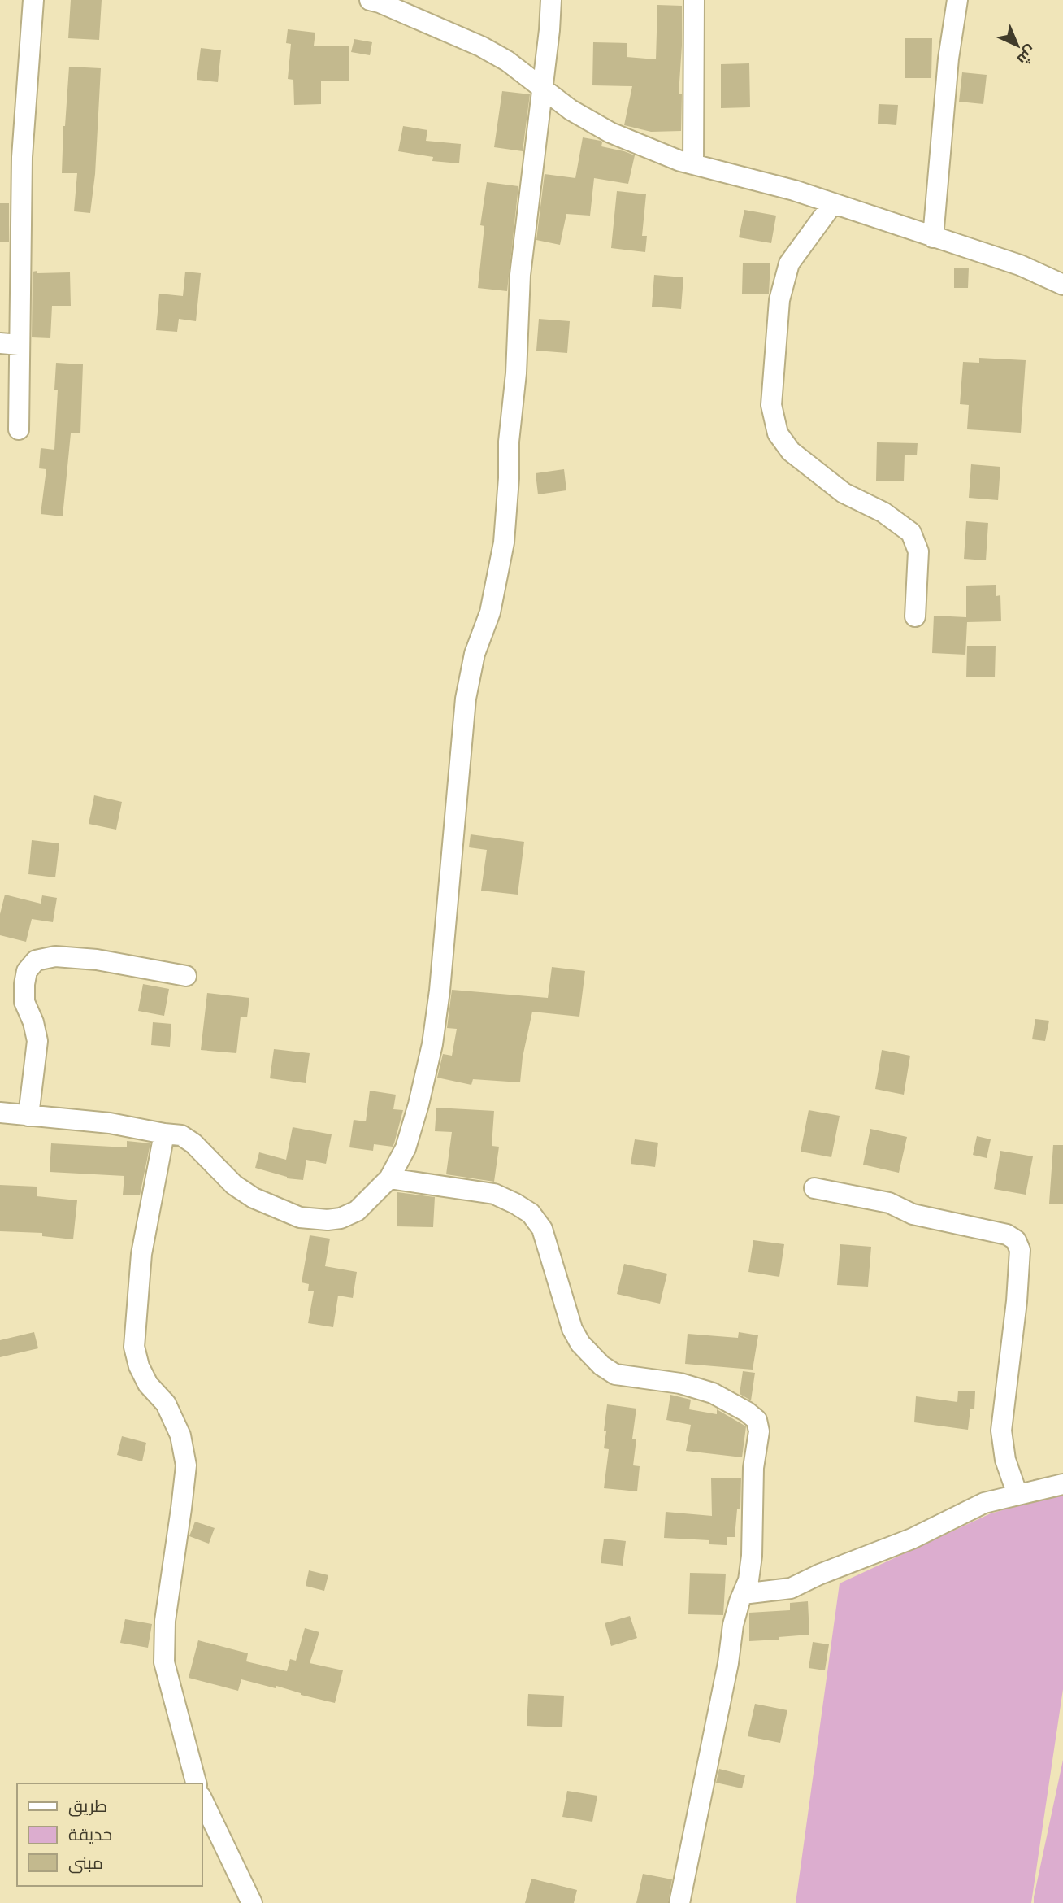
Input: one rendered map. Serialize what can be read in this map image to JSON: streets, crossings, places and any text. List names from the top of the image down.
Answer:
{
  "legend": ["طريق", "حديقة", "مبنى"],
  "north": "bottom right"
}
